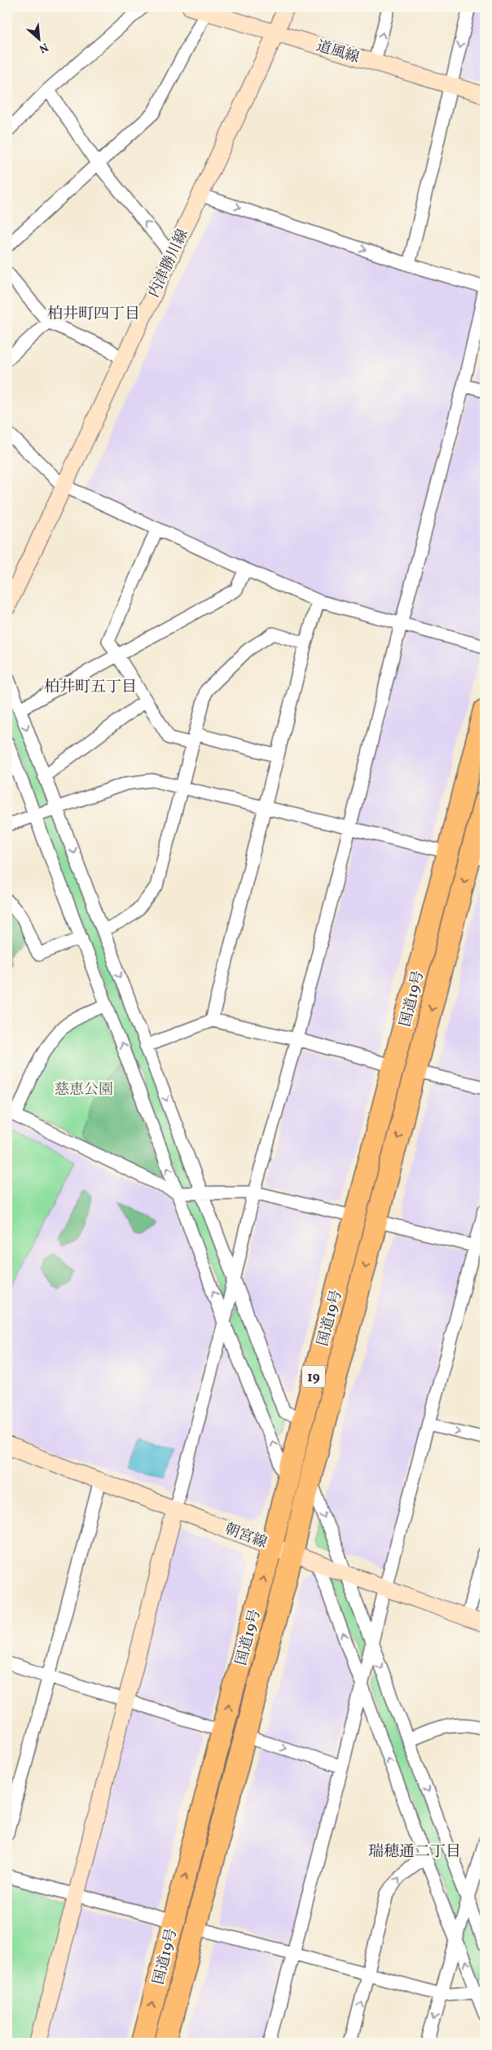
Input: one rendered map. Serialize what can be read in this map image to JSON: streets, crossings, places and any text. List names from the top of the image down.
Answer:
{
  "streets": {
    "highway": ["国道19号", "19"],
    "street": ["道風線", "内津勝川線", "朝宮線"]
  },
  "crossings": [
    ["道風線", "内津勝川線"],
    ["国道19号", "朝宮線"]
  ],
  "districts": ["柏井町四丁目", "柏井町五丁目", "瑞穂通二丁目"],
  "parks": ["慈恵公園"],
  "north": "bottom right"
}
